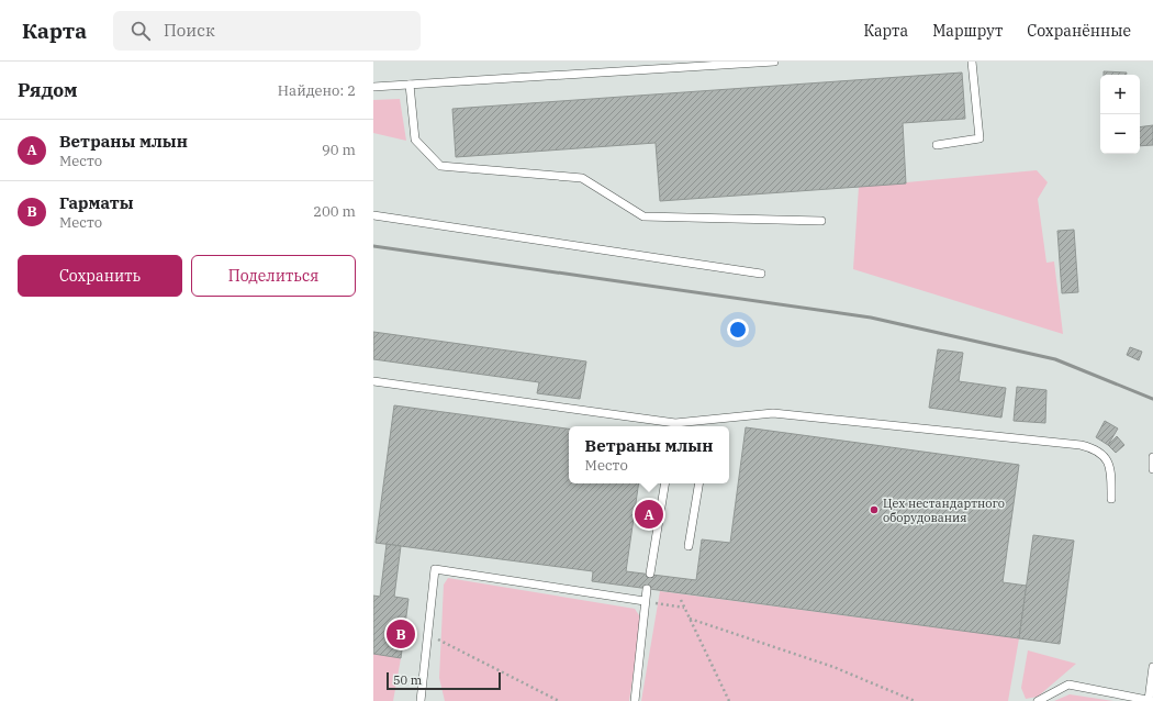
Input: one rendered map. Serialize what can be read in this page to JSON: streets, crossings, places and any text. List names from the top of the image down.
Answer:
{
  "places": ["Цех нестандартного оборудования"],
  "scale_bar": "50 m",
  "page": {
    "header": "Карта",
    "search": "Поиск",
    "nav": ["Карта", "Маршрут", "Сохранённые"],
    "heading": ["Рядом", "Найдено: 2"],
    "map_buttons": ["+", "−"],
    "list": [
      {
        "mark": "A",
        "name": "Ветраны млын",
        "note": "Место",
        "value": "90 m"
      },
      {
        "mark": "B",
        "name": "Гарматы",
        "note": "Место",
        "value": "200 m"
      }
    ],
    "buttons": ["Сохранить", "Поделиться"],
    "popup": ["Ветраны млын", "Место"],
    "pins": ["A", "B"],
    "scale": "50 m"
  }
}
